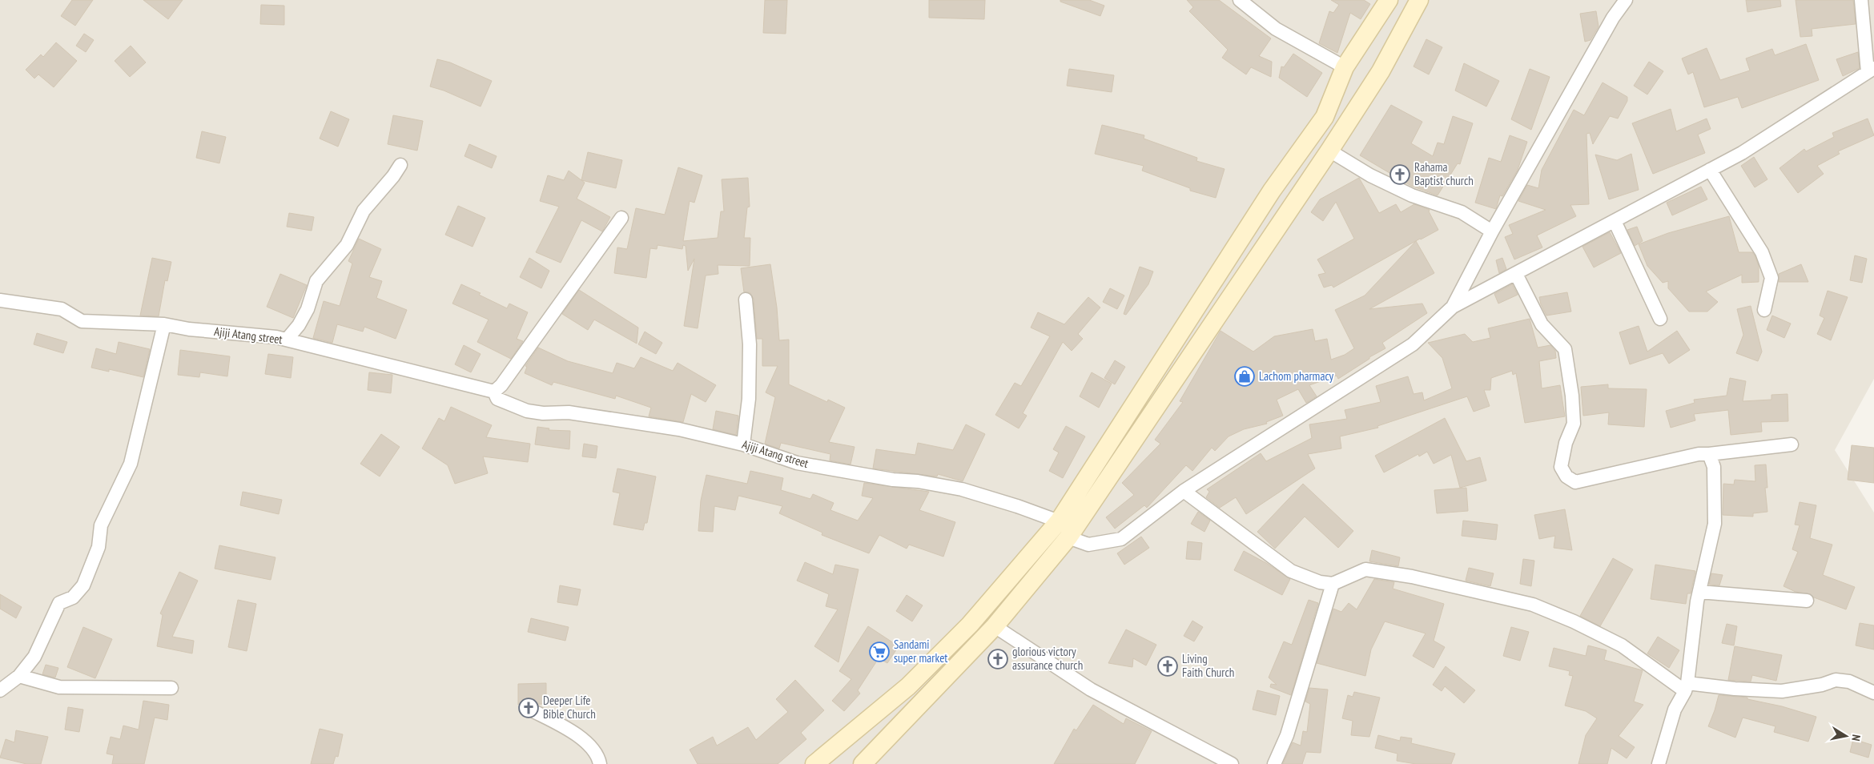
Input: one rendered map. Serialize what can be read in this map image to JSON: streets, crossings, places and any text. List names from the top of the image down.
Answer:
{
  "streets": {
    "street": ["Ajiji Atang street"]
  },
  "places": {
    "church": [
      "Rahama Baptist church",
      "glorious victory assurance church",
      "Living Faith Church",
      "Deeper Life Bible Church"
    ],
    "shop": ["Lachom pharmacy"],
    "supermarket": ["Sandami super market"]
  },
  "north": "right"
}
